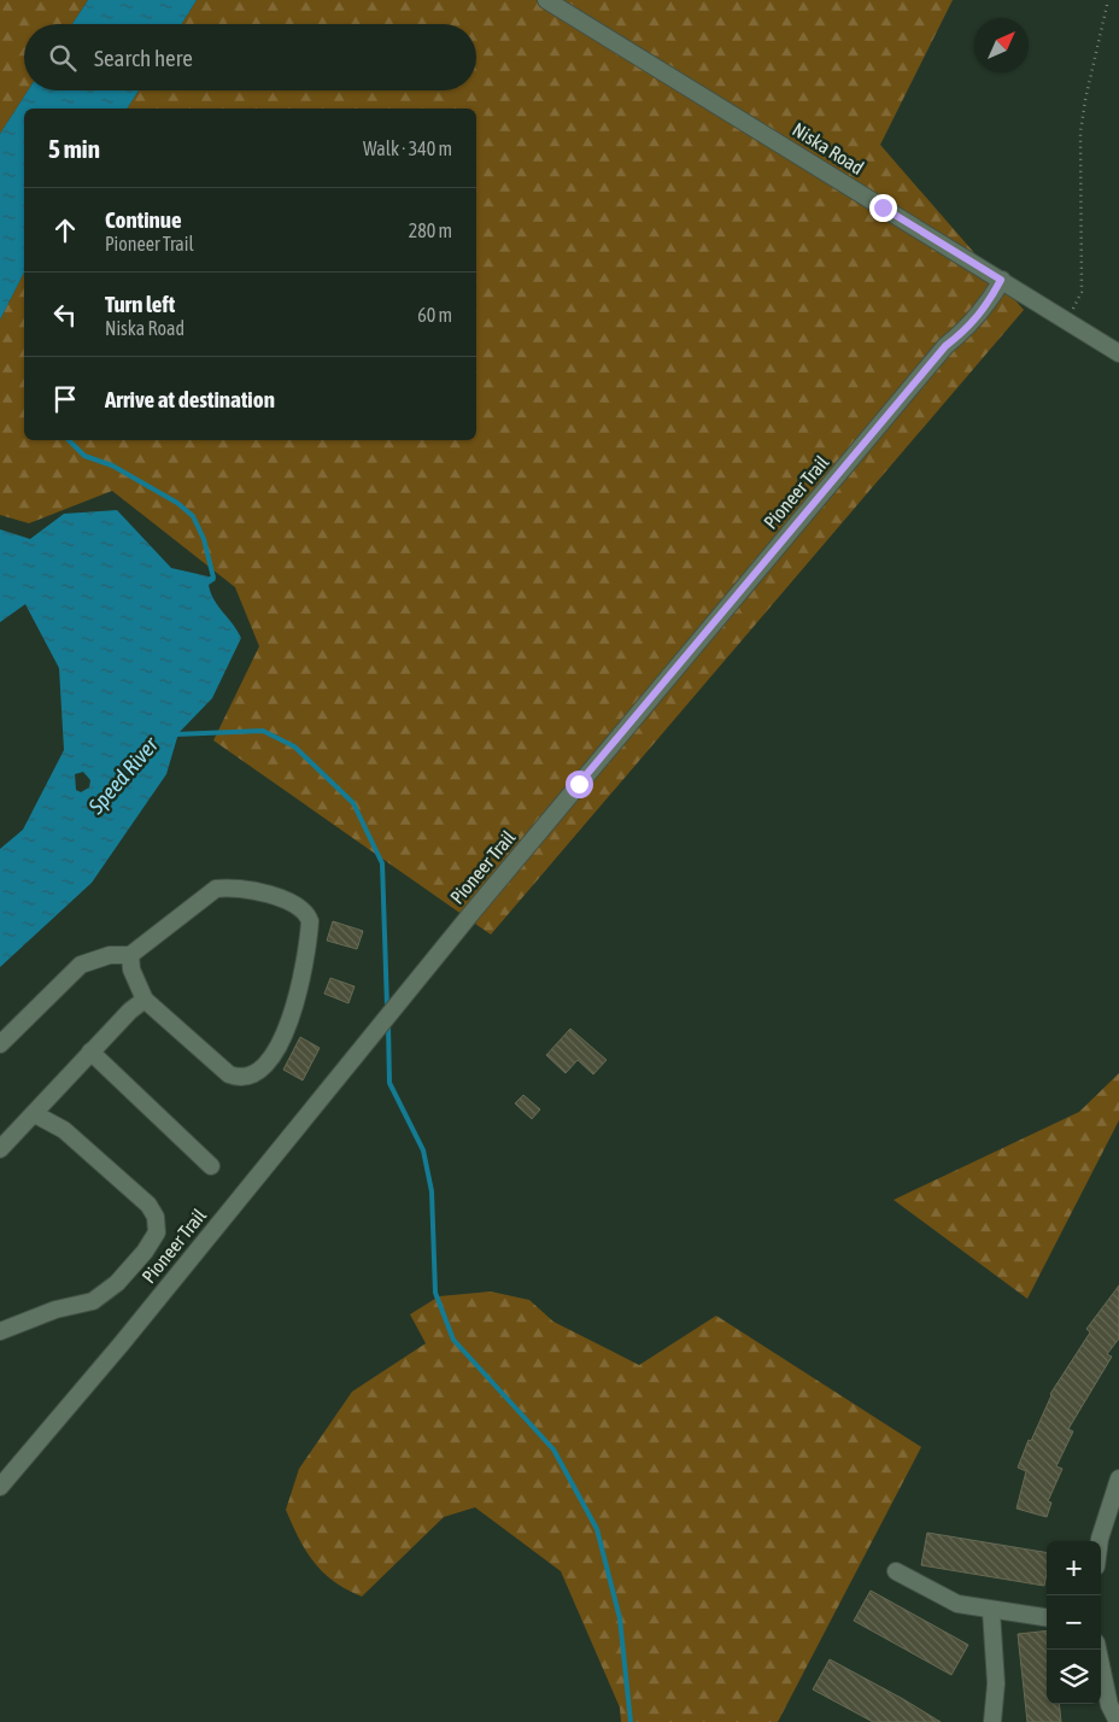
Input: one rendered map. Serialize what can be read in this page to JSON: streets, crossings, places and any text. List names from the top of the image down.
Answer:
{
  "streets": {
    "street": ["Niska Road", "Pioneer Trail"]
  },
  "crossings": [
    ["Niska Road", "Pioneer Trail"]
  ],
  "water": ["Speed River"],
  "north": "top right",
  "page": {
    "search": "Search here",
    "heading": ["5 min", "Walk · 340 m"],
    "list": [
      ["Continue", "Pioneer Trail", "280 m"],
      ["Turn left", "Niska Road", "60 m"],
      "Arrive at destination"
    ],
    "map_buttons": ["+", "−"]
  }
}
